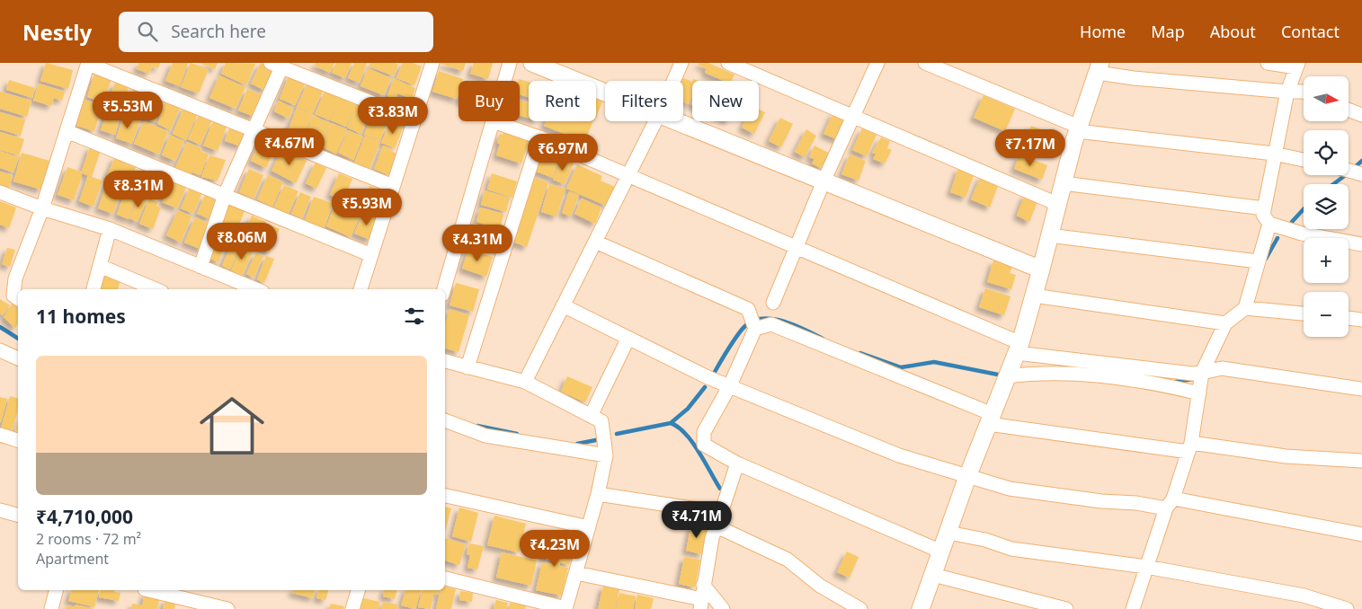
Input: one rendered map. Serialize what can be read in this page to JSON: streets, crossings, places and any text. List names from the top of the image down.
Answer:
{
  "north": "right",
  "page": {
    "header": "Nestly",
    "search": "Search here",
    "nav": [
      "Home",
      "Map",
      "About",
      "Contact"
    ],
    "map_buttons": ["+", "−"],
    "chip": [
      "Buy",
      "Rent",
      "Filters",
      "New"
    ],
    "price": [
      "₹5.53M",
      "₹3.83M",
      "₹4.67M",
      "₹7.17M",
      "₹6.97M",
      "₹8.31M",
      "₹5.93M",
      "₹8.06M",
      "₹4.31M",
      "₹4.71M",
      "₹4.23M"
    ],
    "heading": "11 homes",
    "list": [
      {
        "name": "₹4,710,000",
        "note": "2 rooms · 72 m² · Apartment"
      }
    ]
  }
}
